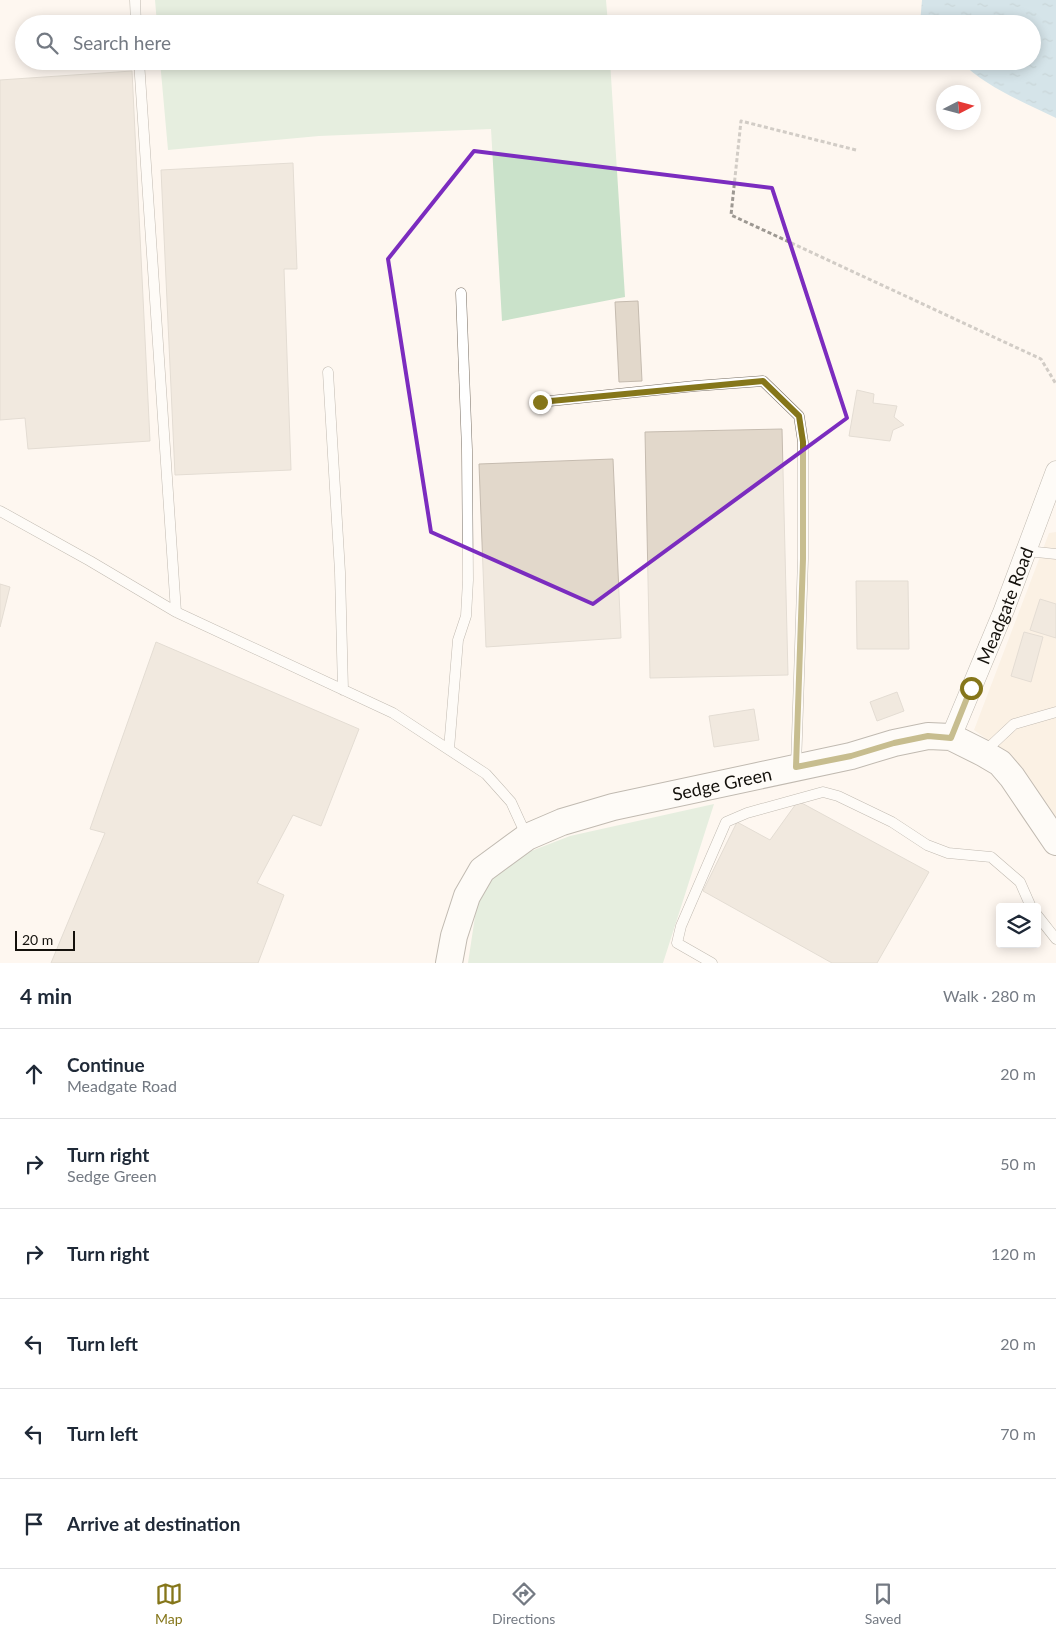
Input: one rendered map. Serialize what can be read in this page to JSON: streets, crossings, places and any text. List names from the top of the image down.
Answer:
{
  "streets": {
    "street": ["Meadgate Road", "Sedge Green"]
  },
  "crossings": [
    ["Meadgate Road", "Sedge Green"]
  ],
  "scale_bar": "20 m",
  "north": "right",
  "page": {
    "search": "Search here",
    "scale": "20 m",
    "heading": ["4 min", "Walk · 280 m"],
    "list": [
      ["Continue", "Meadgate Road", "20 m"],
      ["Turn right", "Sedge Green", "50 m"],
      ["Turn right", "120 m"],
      ["Turn left", "20 m"],
      ["Turn left", "70 m"],
      "Arrive at destination"
    ],
    "nav": ["Map", "Directions", "Saved"]
  }
}
